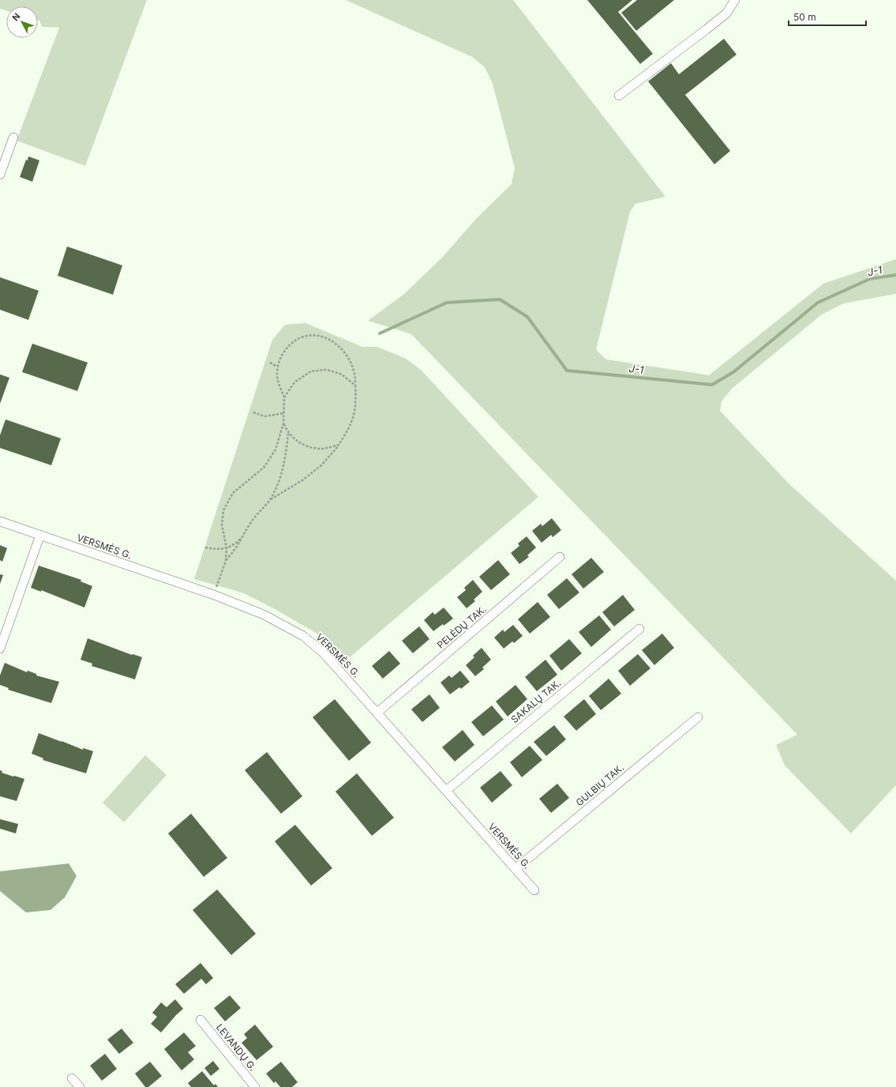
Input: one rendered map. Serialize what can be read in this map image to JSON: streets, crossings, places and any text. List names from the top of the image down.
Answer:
{
  "streets": {
    "street": [
      "VERSMĖS G.",
      "PELĖDŲ TAK.",
      "SAKALŲ TAK.",
      "GULBIŲ TAK.",
      "LEVANDŲ G."
    ]
  },
  "crossings": [
    ["VERSMĖS G.", "PELĖDŲ TAK."],
    ["VERSMĖS G.", "SAKALŲ TAK."],
    ["VERSMĖS G.", "GULBIŲ TAK."]
  ],
  "water": ["J-1"],
  "scale_bar": "50 m",
  "north": "top left"
}
